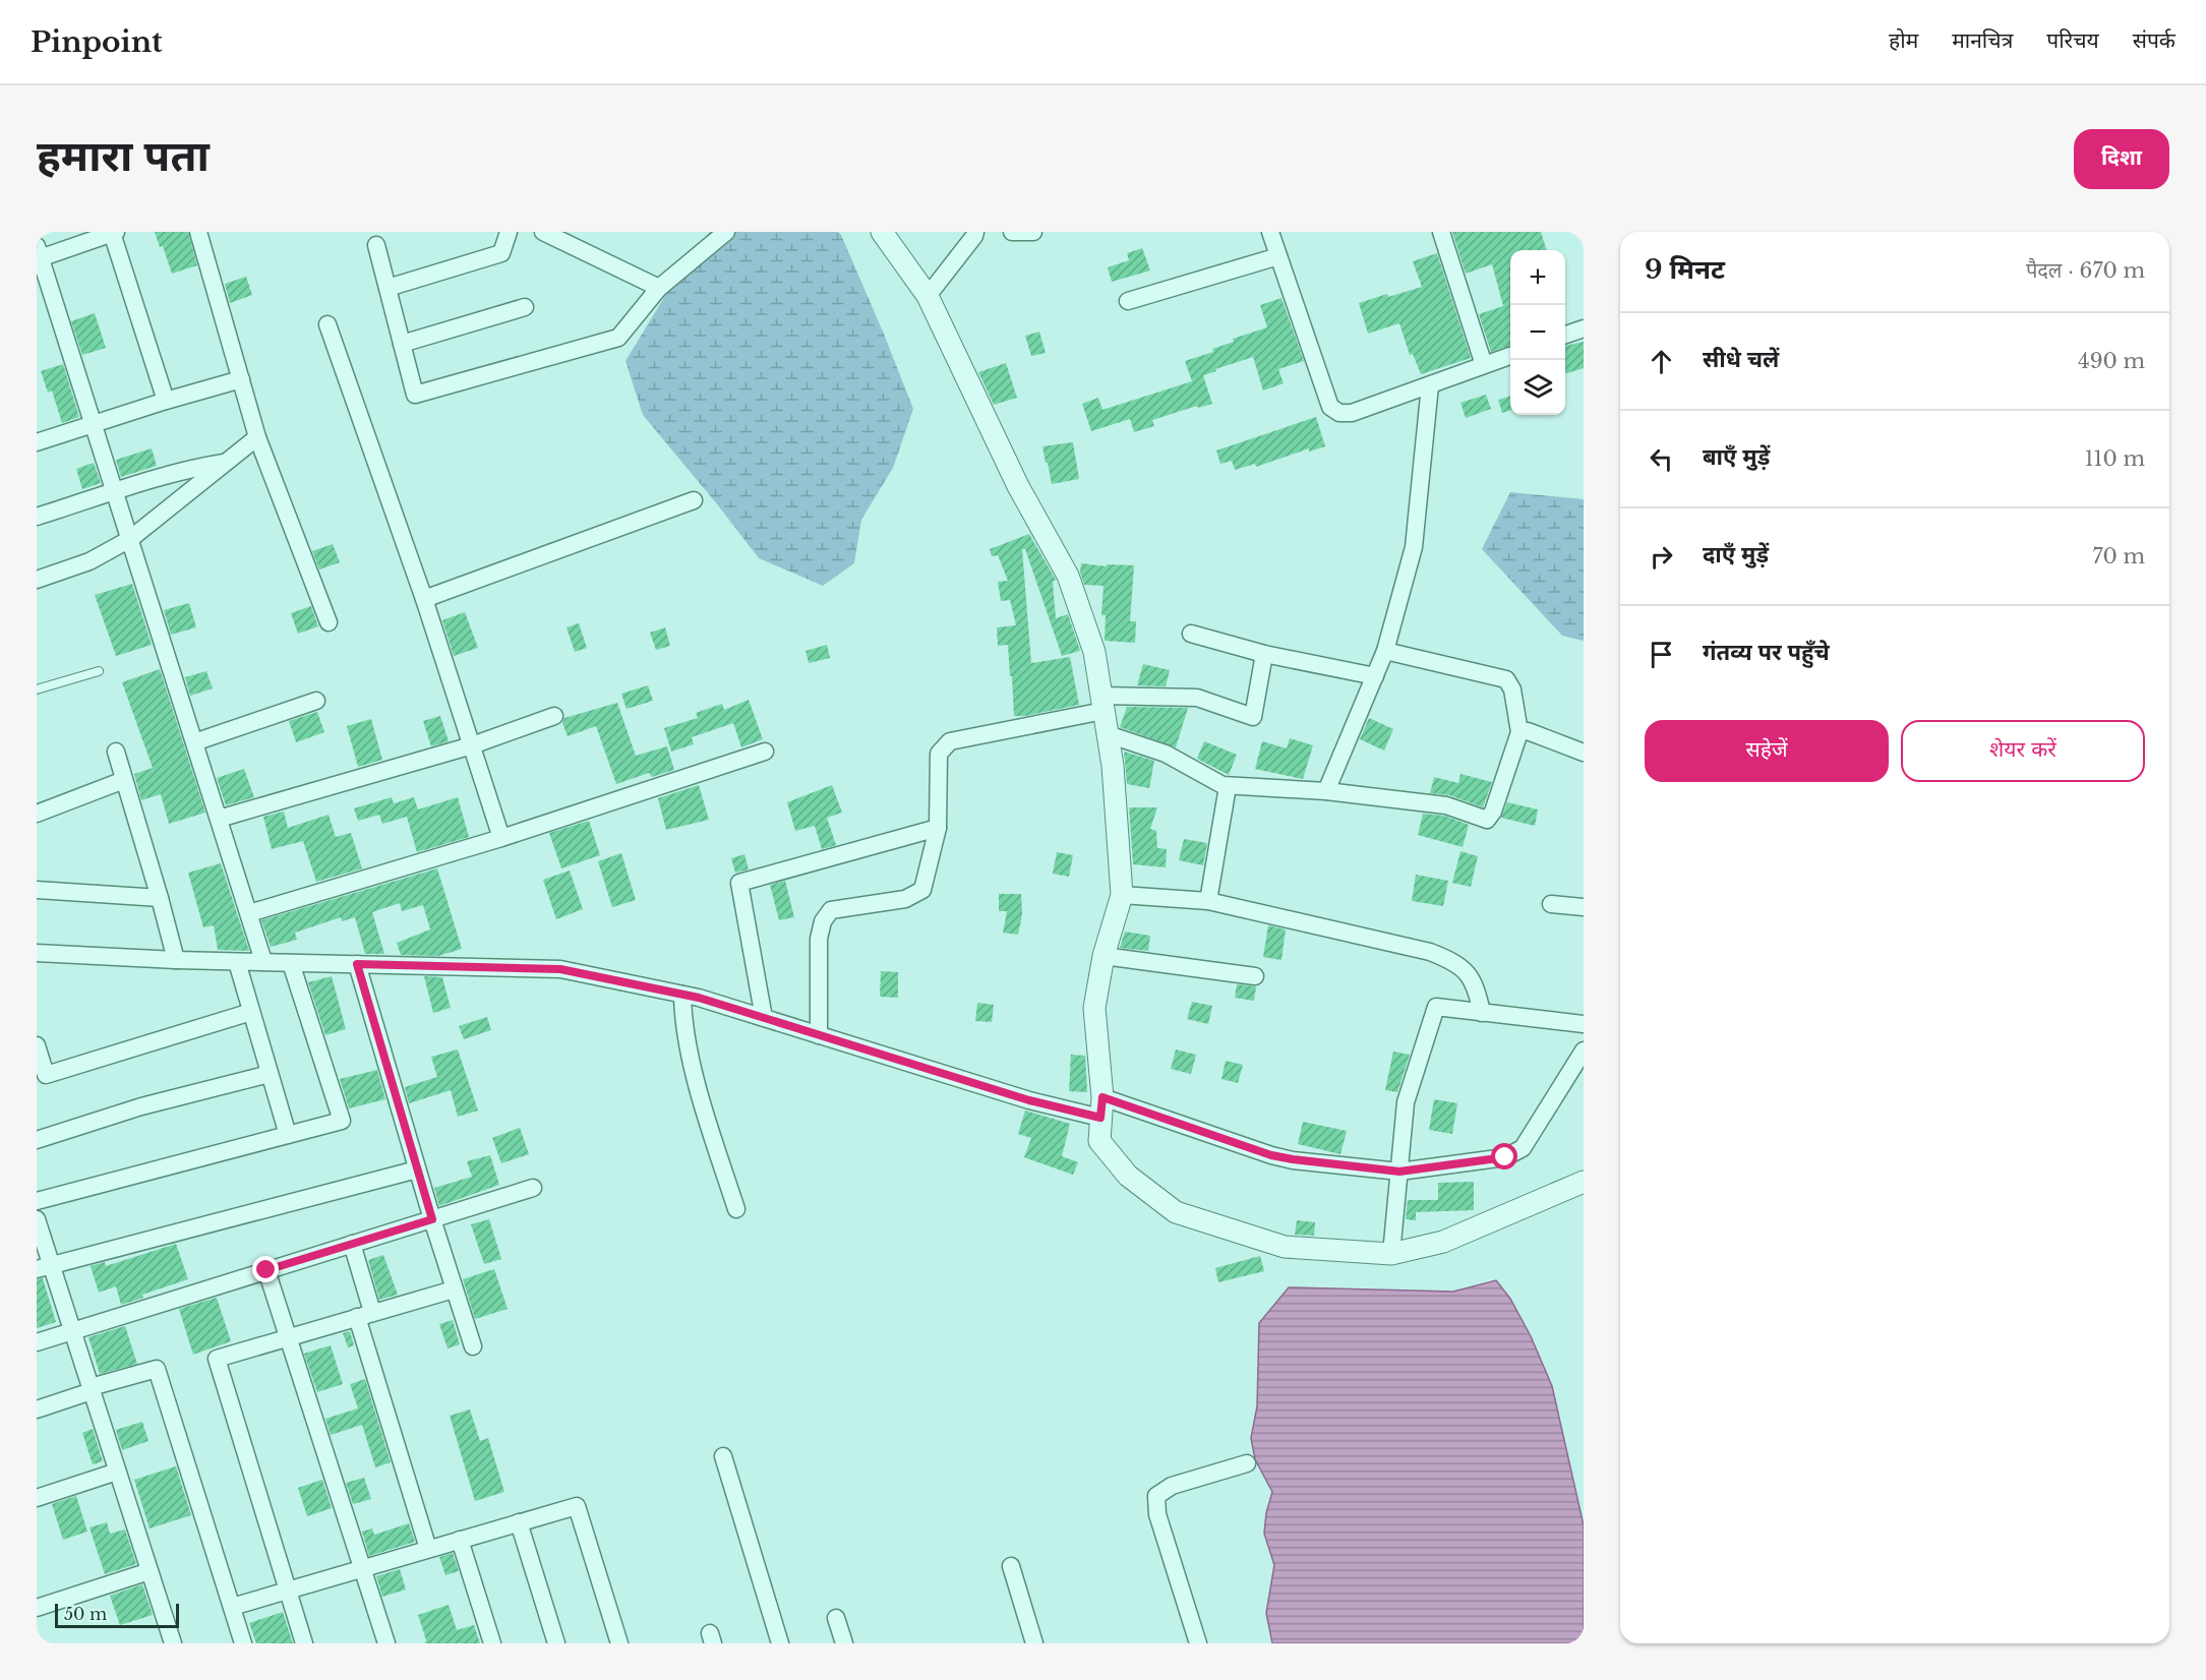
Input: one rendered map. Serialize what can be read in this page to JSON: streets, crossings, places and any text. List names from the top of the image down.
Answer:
{
  "scale_bar": "50 m",
  "page": {
    "header": "Pinpoint",
    "nav": [
      "होम",
      "मानचित्र",
      "परिचय",
      "संपर्क"
    ],
    "title": "हमारा पता",
    "buttons": [
      "दिशा",
      ["सहेजें", "शेयर करें"]
    ],
    "heading": ["9 मिनट", "पैदल · 670 m"],
    "map_buttons": ["+", "−"],
    "list": [
      ["सीधे चलें", "490 m"],
      ["बाएँ मुड़ें", "110 m"],
      ["दाएँ मुड़ें", "70 m"],
      "गंतव्य पर पहुँचे"
    ],
    "scale": "50 m"
  }
}
